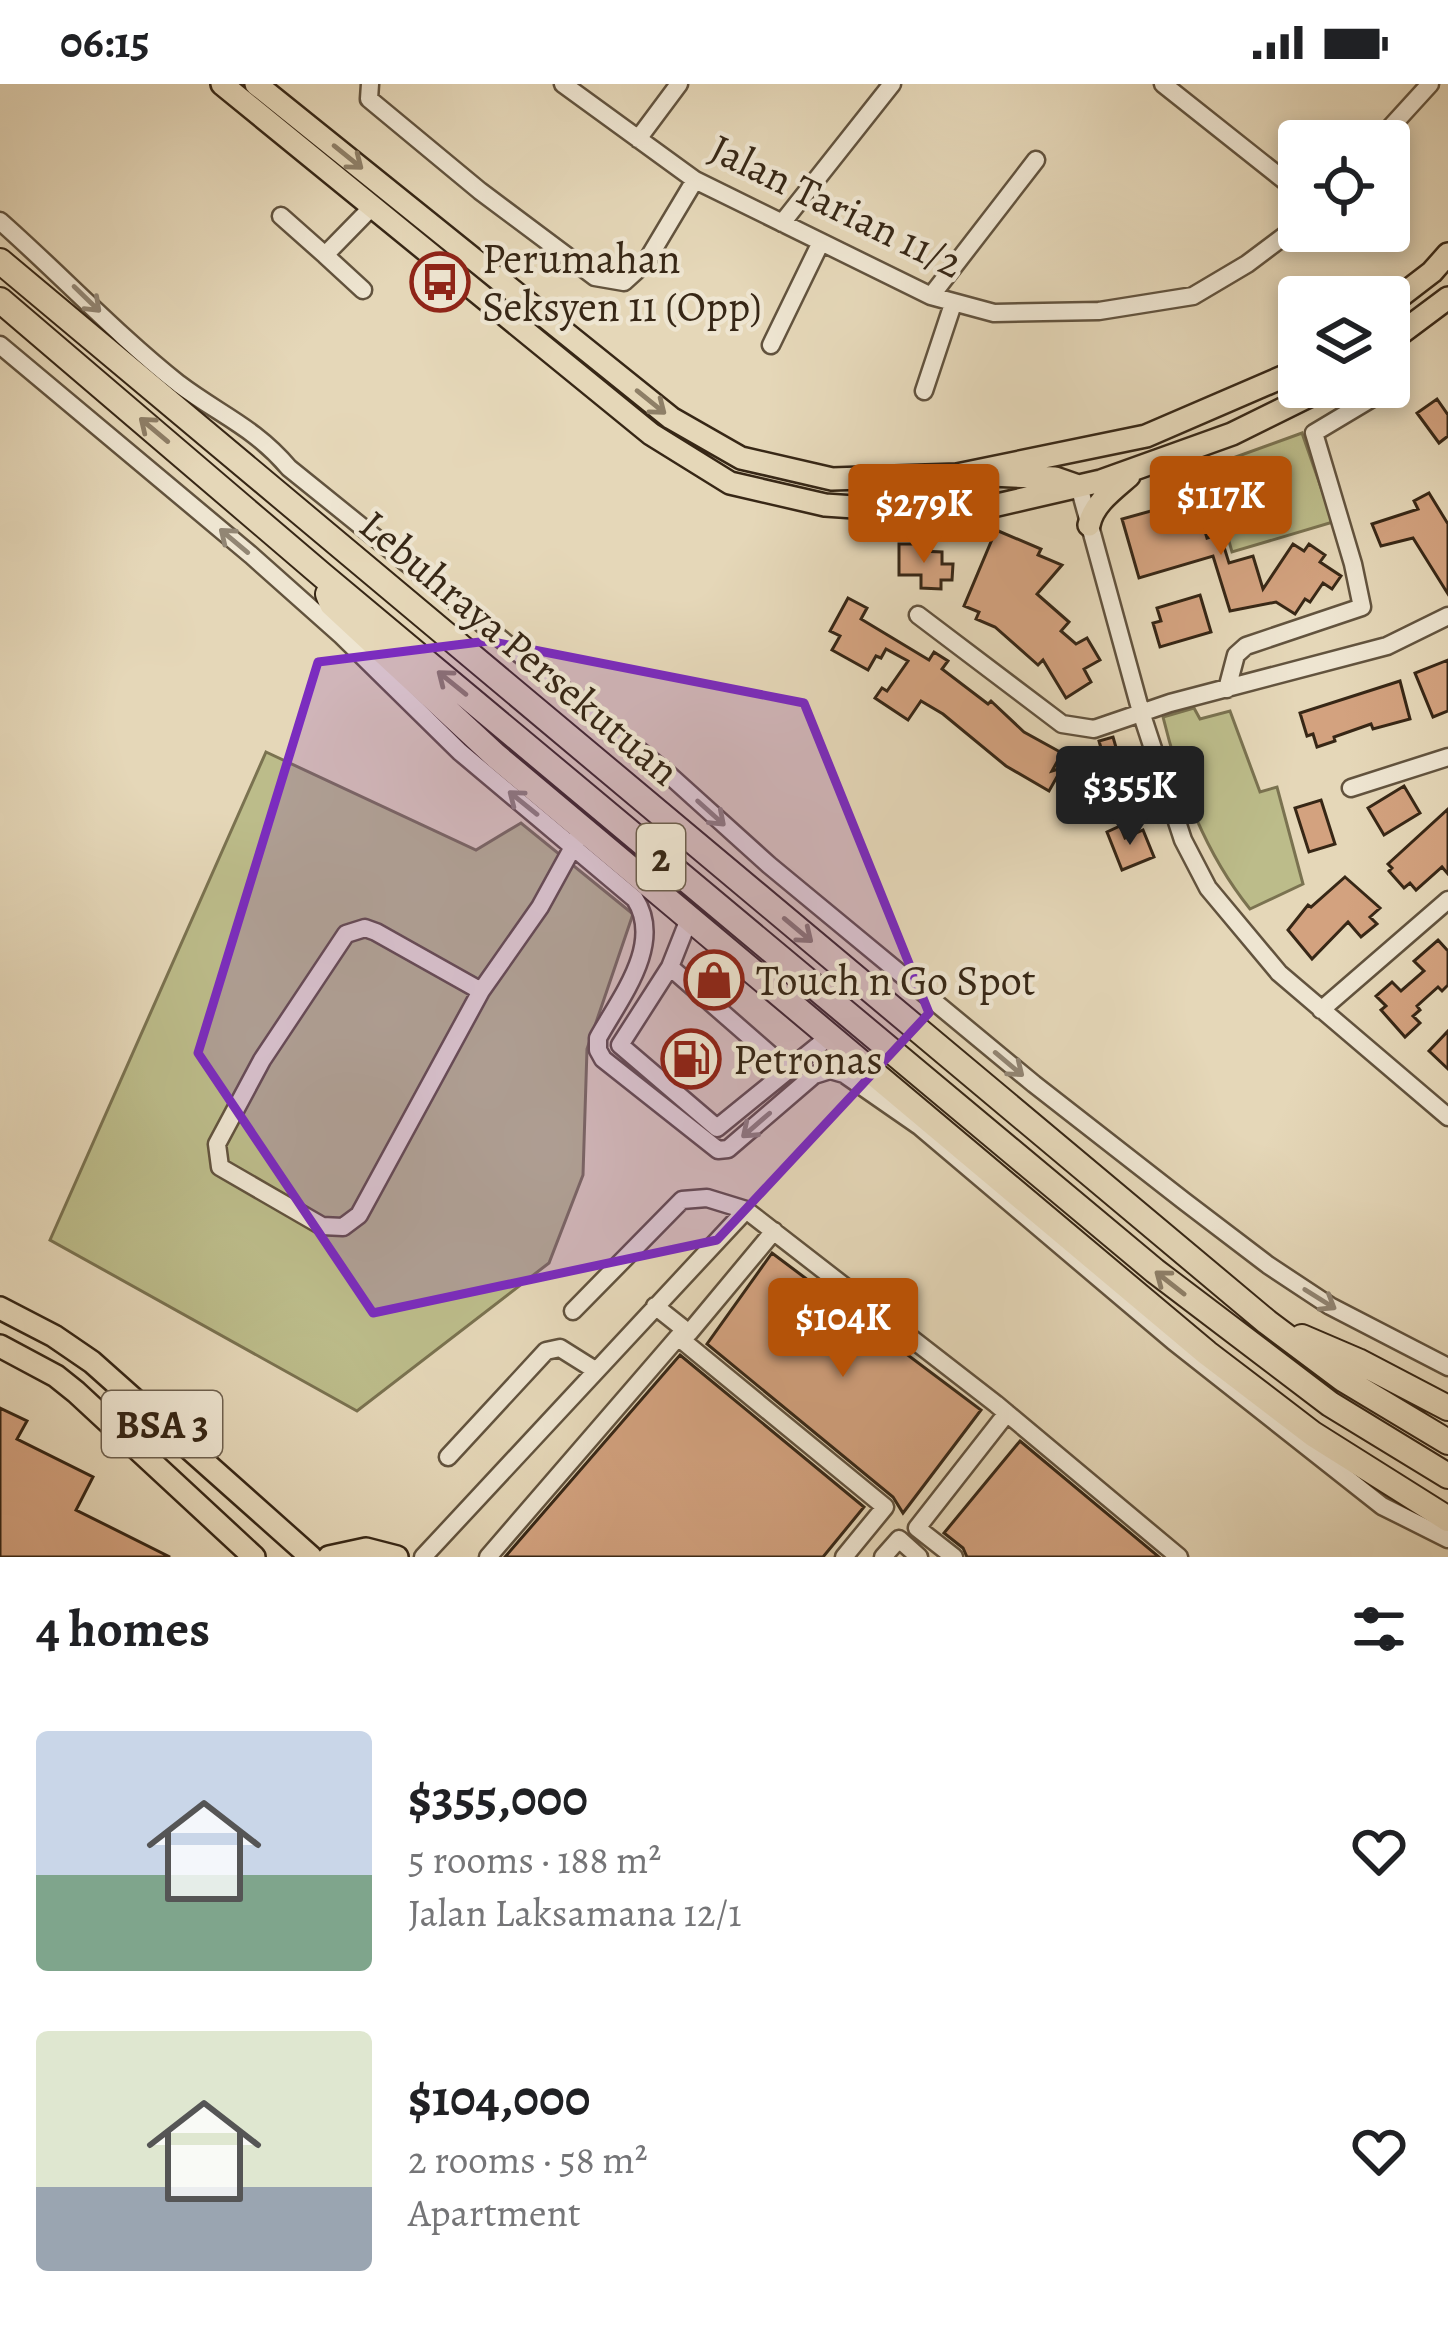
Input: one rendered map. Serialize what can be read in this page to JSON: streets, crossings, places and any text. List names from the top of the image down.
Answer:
{
  "streets": {
    "highway": ["Lebuhraya Persekutuan", "2"],
    "main road": ["BSA 3"],
    "street": ["Jalan Tarian 11/2"]
  },
  "places": {
    "bus stop": ["Perumahan Seksyen 11 (Opp)"],
    "shop": ["Touch n Go Spot"],
    "fuel station": ["Petronas"]
  },
  "page": {
    "status": "06:15",
    "price": [
      "$117K",
      "$279K",
      "$355K",
      "$104K"
    ],
    "heading": "4 homes",
    "list": [
      {
        "name": "$355,000",
        "note": "5 rooms · 188 m² · Jalan Laksamana 12/1"
      },
      {
        "name": "$104,000",
        "note": "2 rooms · 58 m² · Apartment"
      }
    ]
  }
}
